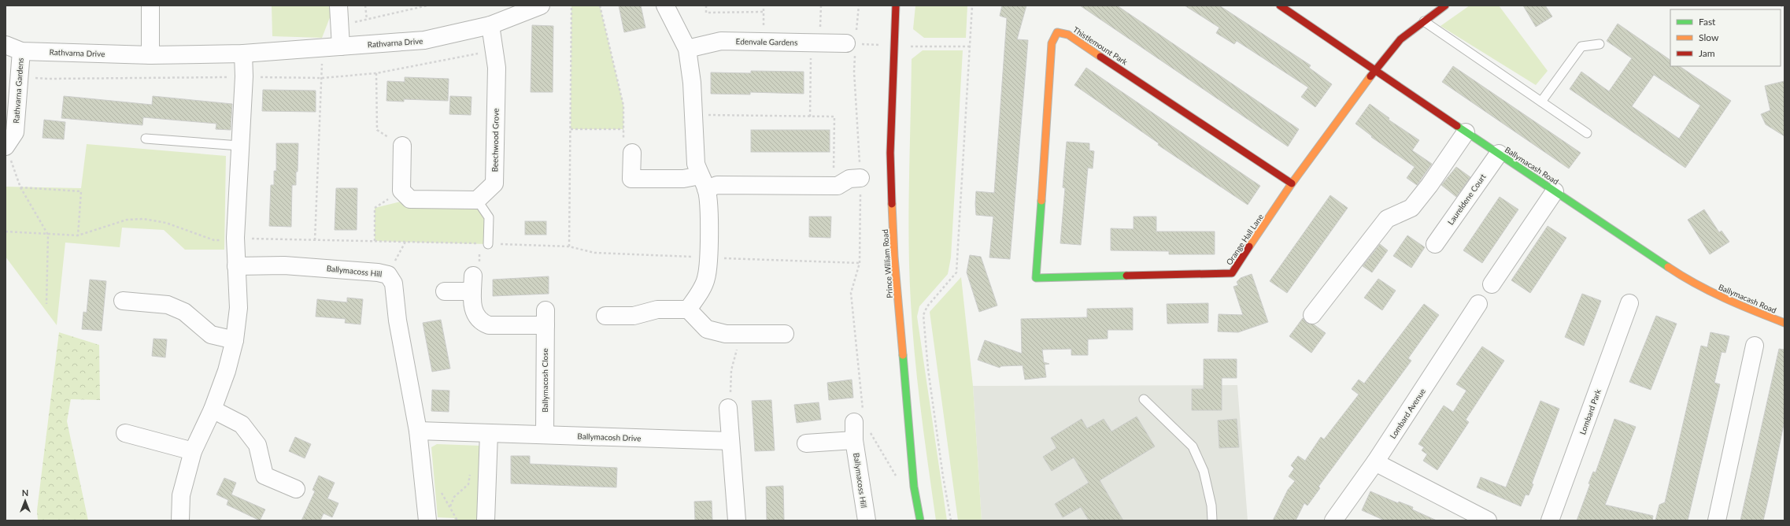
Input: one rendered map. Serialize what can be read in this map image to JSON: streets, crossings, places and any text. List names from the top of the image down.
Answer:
{
  "streets": {
    "main road": [
      "Thistlemount Park",
      "Ballymacash Road",
      "Orange Hall Lane",
      "Prince William Road"
    ],
    "street": [
      "Edenvale Gardens",
      "Rathvarna Drive",
      "Rathvarna Gardens",
      "Beechwood Grove",
      "Laureldene Court",
      "Ballymacoss Hill",
      "Ballymacosh Close",
      "Lombard Park",
      "Lombard Avenue",
      "Ballymacosh Drive"
    ]
  },
  "crossings": [
    ["Rathvarna Drive", "Rathvarna Gardens"],
    ["Rathvarna Drive", "Beechwood Grove"],
    ["Thistlemount Park", "Orange Hall Lane"],
    ["Ballymacash Road", "Laureldene Court"],
    ["Ballymacash Road", "Orange Hall Lane"],
    ["Ballymacosh Close", "Ballymacosh Drive"]
  ],
  "legend": ["Fast", "Slow", "Jam"],
  "north": "top"
}
